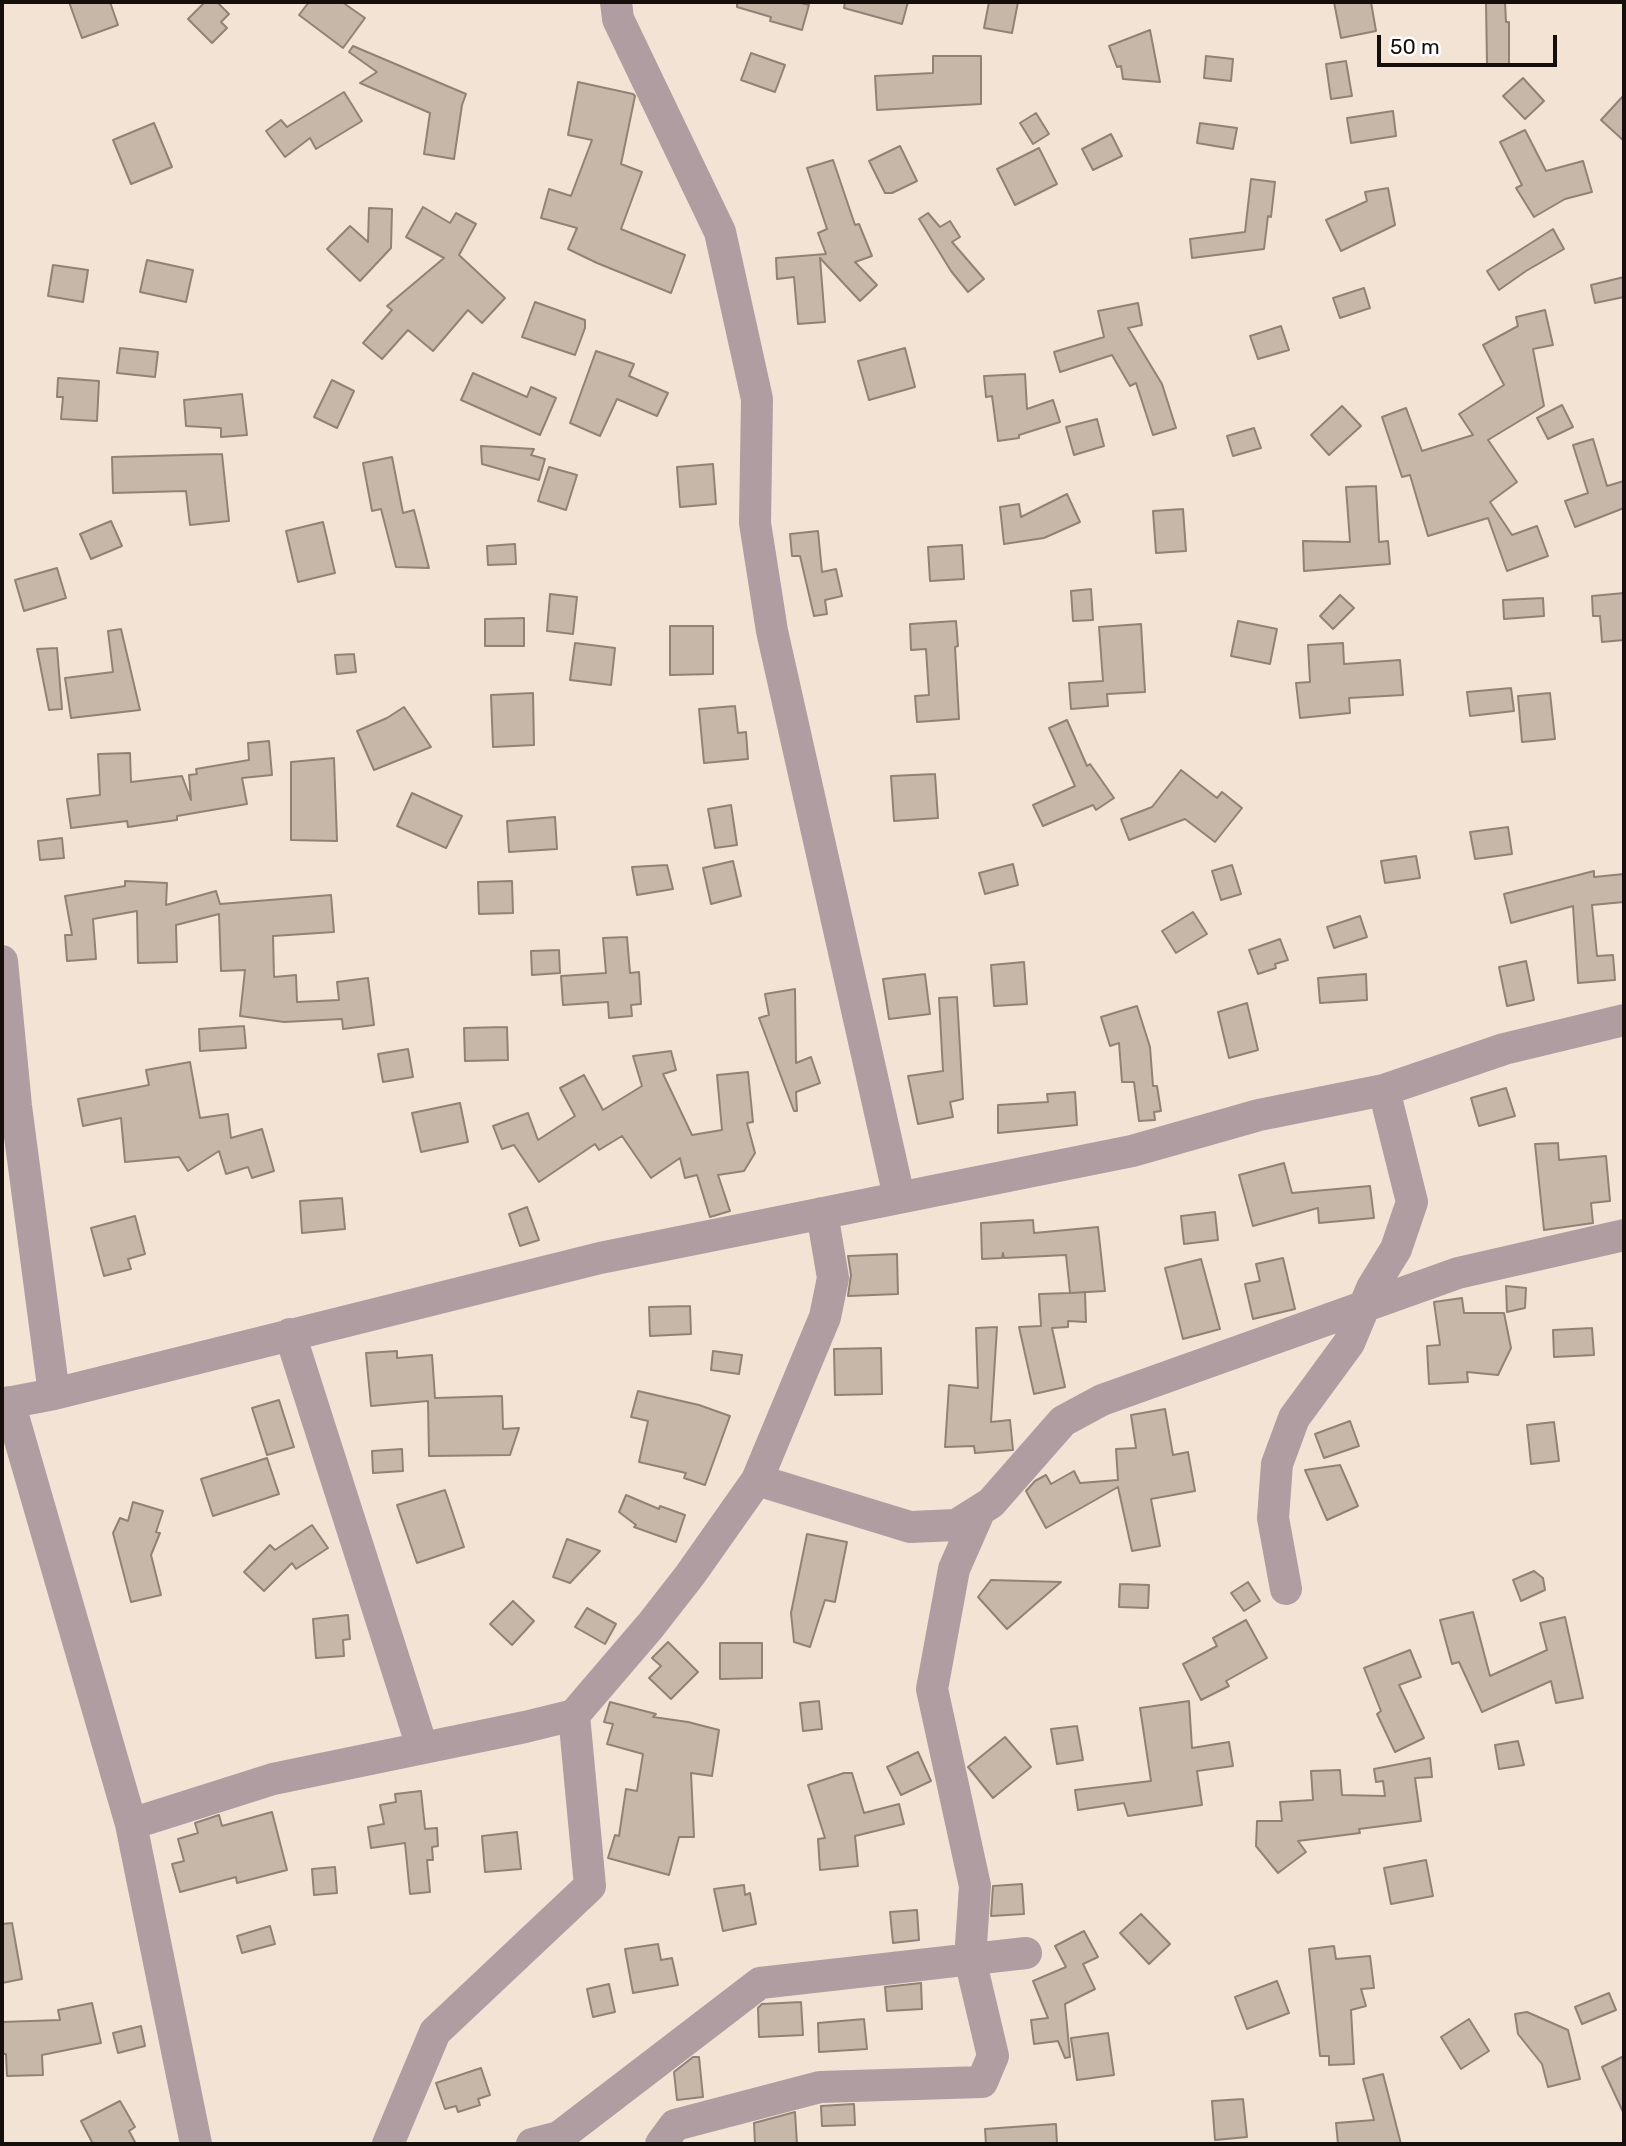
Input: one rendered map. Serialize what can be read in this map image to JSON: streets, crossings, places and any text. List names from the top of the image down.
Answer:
{
  "scale_bar": "50 m"
}
